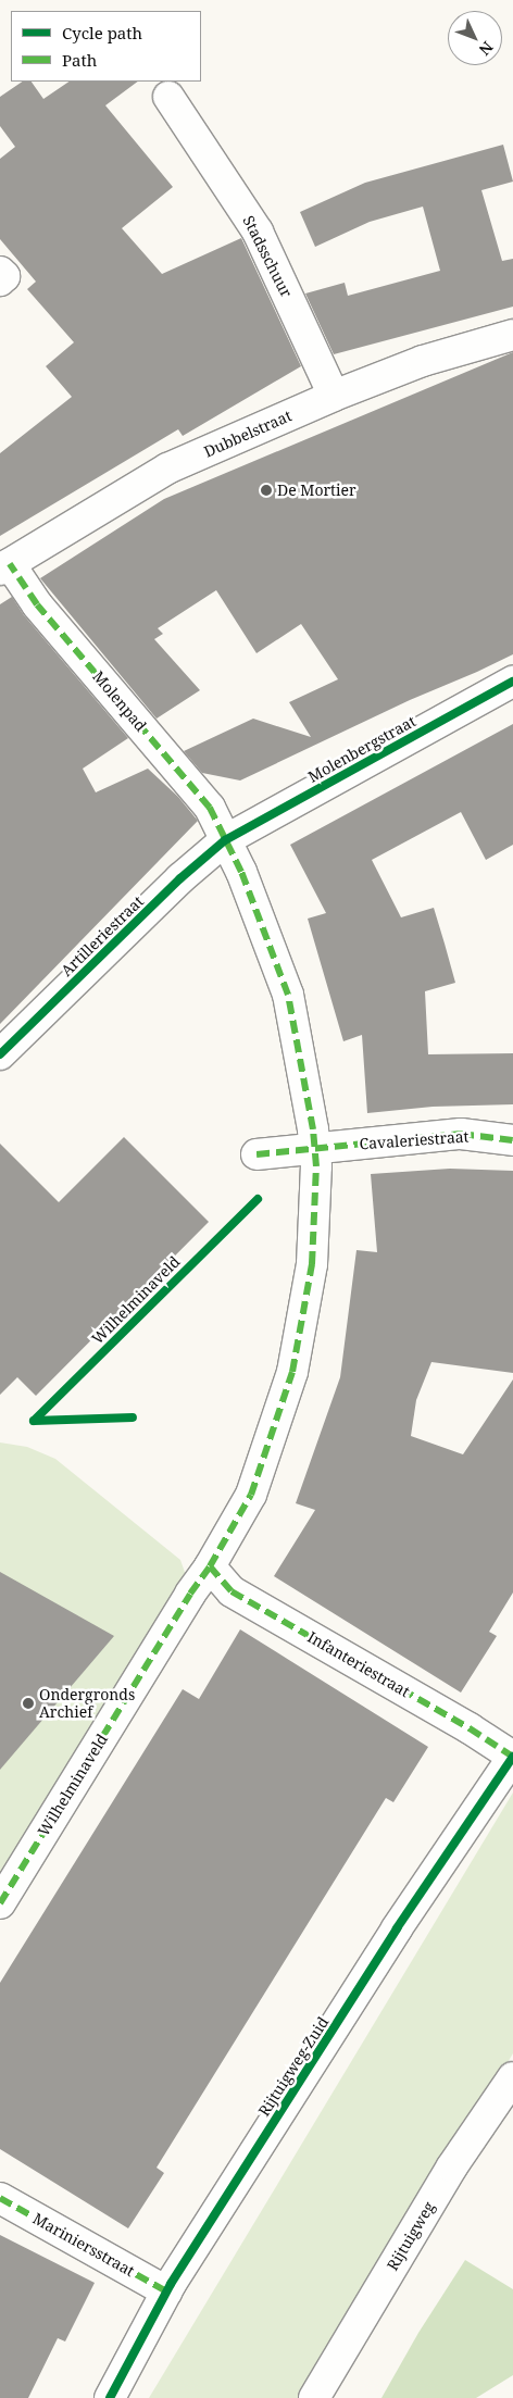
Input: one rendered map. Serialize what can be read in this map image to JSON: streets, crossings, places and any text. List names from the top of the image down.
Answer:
{
  "streets": {
    "street": [
      "Stadsschuur",
      "Dubbelstraat",
      "Molenpad",
      "Molenbergstraat",
      "Artilleriestraat",
      "Cavaleriestraat",
      "Wilhelminaveld",
      "Infanteriestraat",
      "Rijtuigweg-Zuid",
      "Rijtuigweg",
      "Mariniersstraat"
    ]
  },
  "crossings": [
    ["Stadsschuur", "Dubbelstraat"],
    ["Dubbelstraat", "Molenpad"],
    ["Molenpad", "Molenbergstraat"],
    ["Molenpad", "Artilleriestraat"],
    ["Molenpad", "Wilhelminaveld"],
    ["Molenbergstraat", "Artilleriestraat"],
    ["Molenbergstraat", "Wilhelminaveld"],
    ["Artilleriestraat", "Wilhelminaveld"],
    ["Cavaleriestraat", "Wilhelminaveld"],
    ["Wilhelminaveld", "Infanteriestraat"],
    ["Infanteriestraat", "Rijtuigweg-Zuid"],
    ["Rijtuigweg-Zuid", "Mariniersstraat"]
  ],
  "places": ["De Mortier", "Ondergronds Archief"],
  "legend": ["Cycle path", "Path"],
  "north": "bottom right"
}
